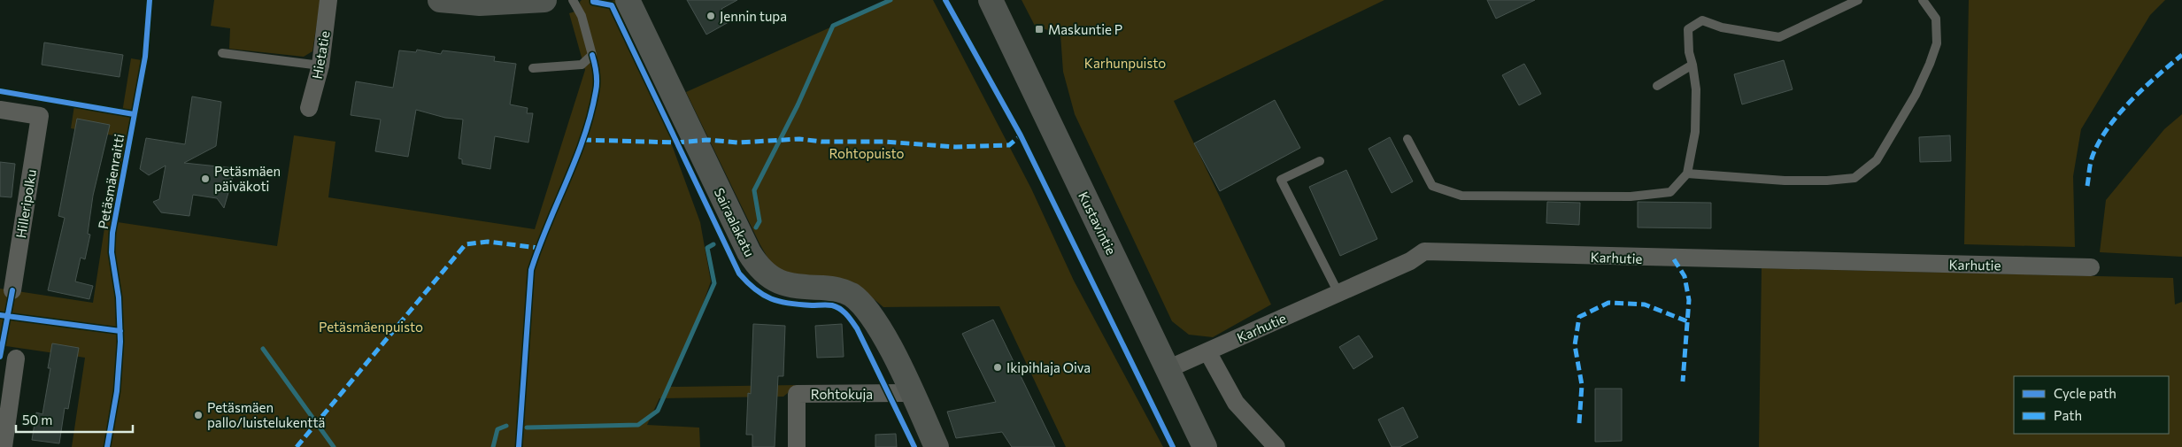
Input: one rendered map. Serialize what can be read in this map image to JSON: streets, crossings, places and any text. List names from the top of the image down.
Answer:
{
  "streets": {
    "street": [
      "Hietatie",
      "Hilleripolku",
      "Sairaalakatu",
      "Kustavintie",
      "Karhutie",
      "Rohtokuja"
    ],
    "cycle path": ["Petäsmäenraitti"]
  },
  "crossings": [
    ["Sairaalakatu", "Rohtokuja"],
    ["Kustavintie", "Karhutie"]
  ],
  "parks": ["Karhunpuisto", "Rohtopuisto", "Petäsmäenpuisto"],
  "places": {
    "other": [
      "Jennin tupa",
      "Petäsmäen päiväkoti",
      "Ikipihlaja Oiva",
      "Petäsmäen pallo/luistelukenttä"
    ],
    "transit": ["Maskuntie P"]
  },
  "legend": ["Cycle path", "Path"],
  "scale_bar": "50 m"
}
